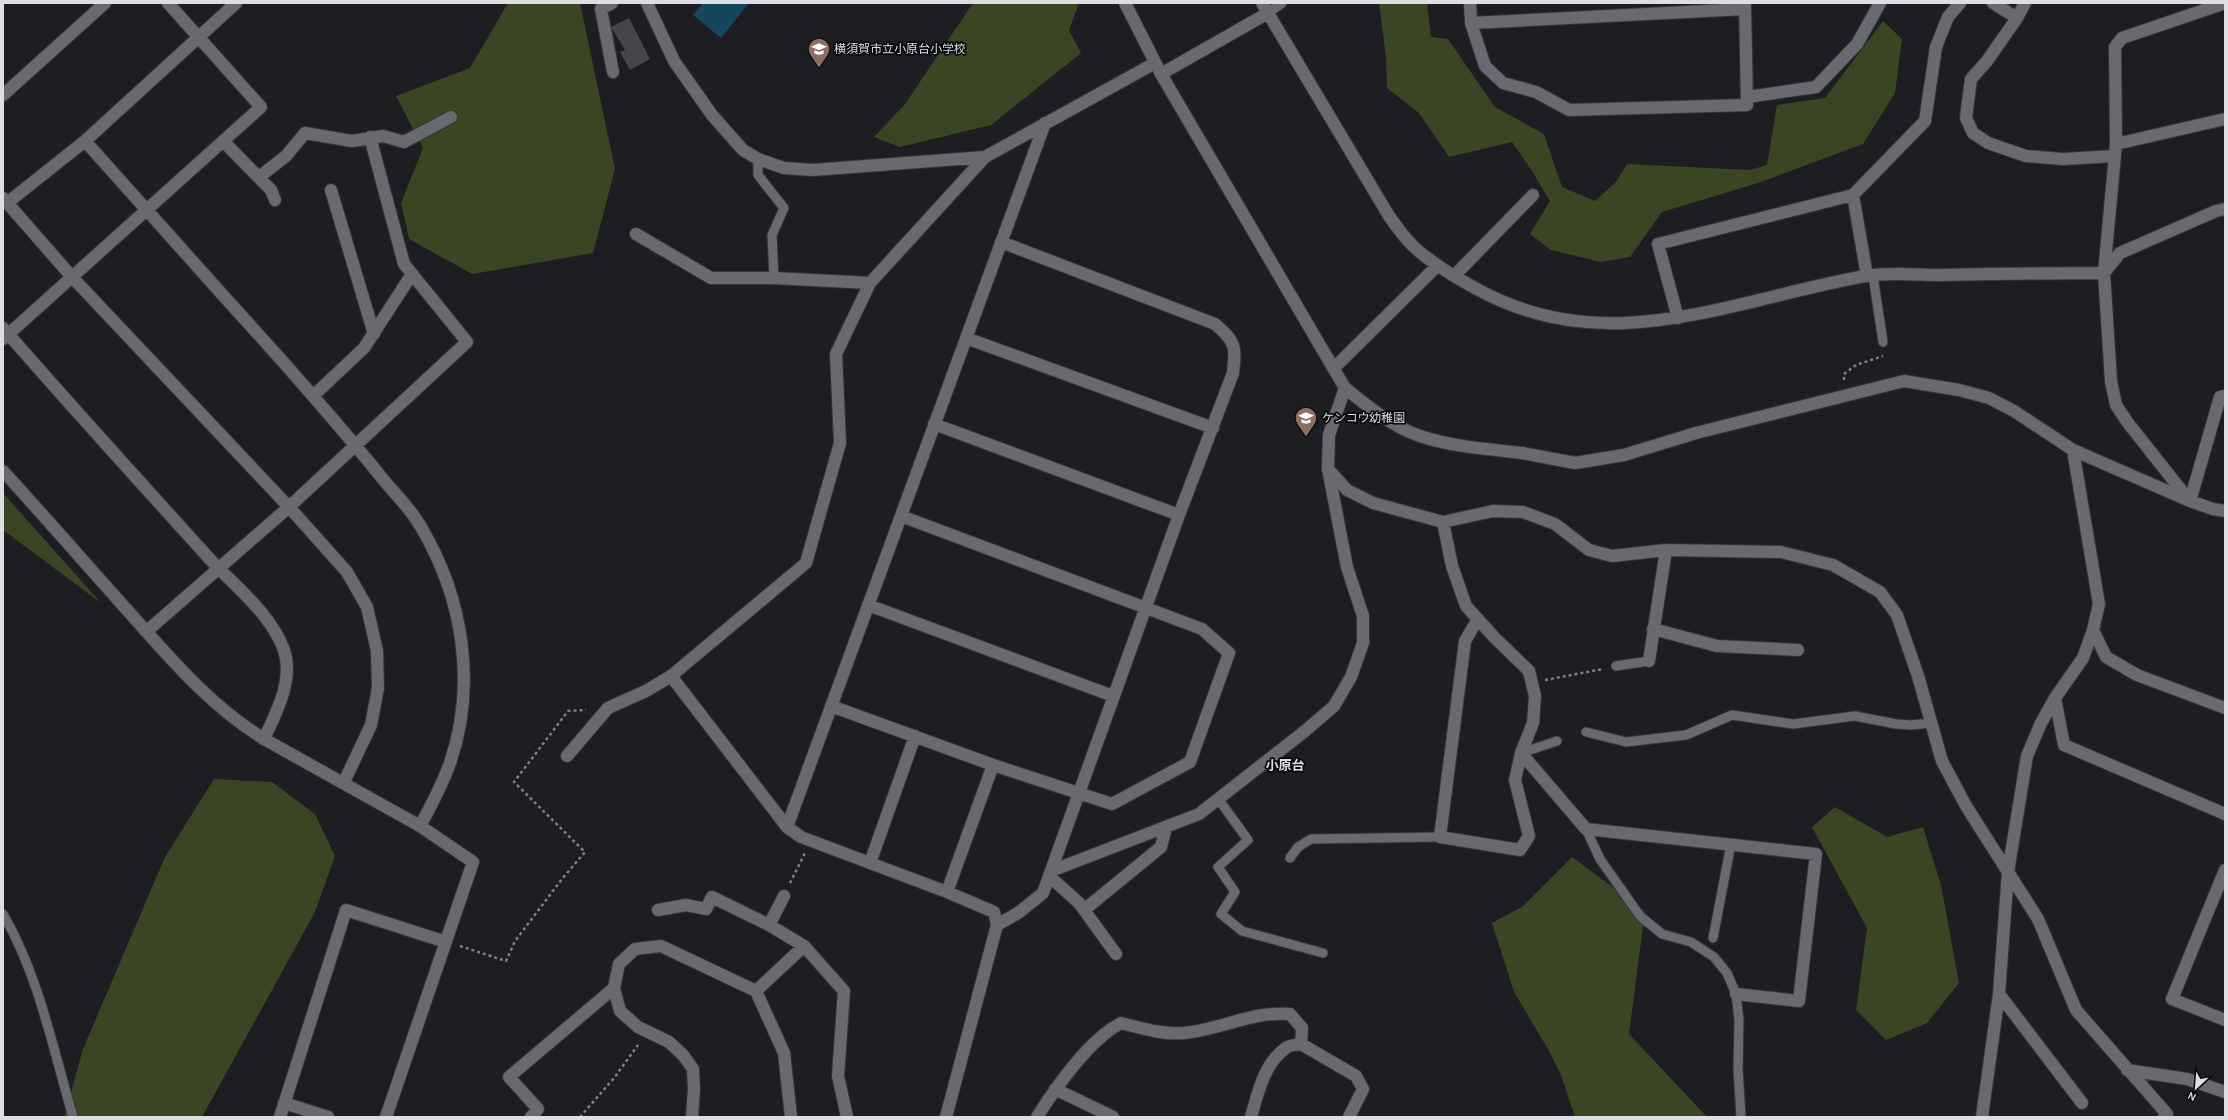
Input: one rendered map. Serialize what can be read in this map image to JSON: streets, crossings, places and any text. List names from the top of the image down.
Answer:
{
  "districts": ["小原台"],
  "places": {
    "school or university": ["横須賀市立小原台小学校", "ケンコウ幼稚園"]
  },
  "north": "bottom left"
}
